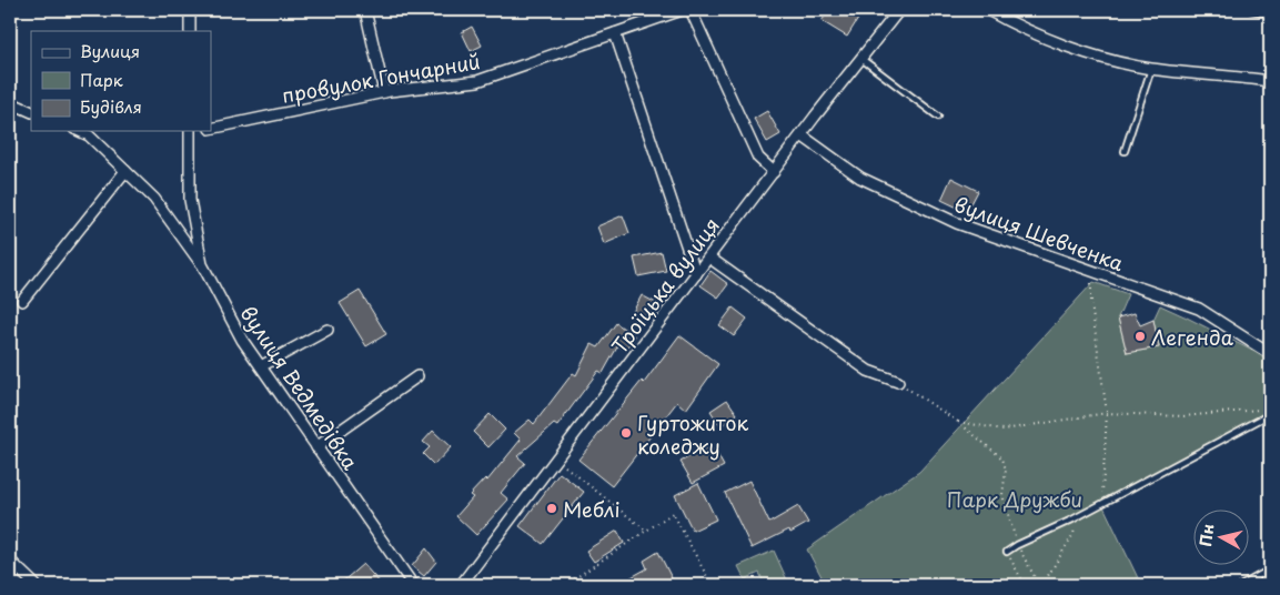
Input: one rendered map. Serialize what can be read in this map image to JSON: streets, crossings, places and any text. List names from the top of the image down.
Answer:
{
  "streets": {
    "street": [
      "провулок Гончарний",
      "вулиця Шевченка",
      "Троїцька вулиця",
      "вулиця Ведмедівка"
    ]
  },
  "crossings": [
    ["вулиця Шевченка", "Троїцька вулиця"]
  ],
  "parks": ["Парк Дружби"],
  "places": ["Легенда", "Гуртожиток коледжу", "Меблі"],
  "legend": ["Вулиця", "Парк", "Будівля"],
  "north": "left"
}
